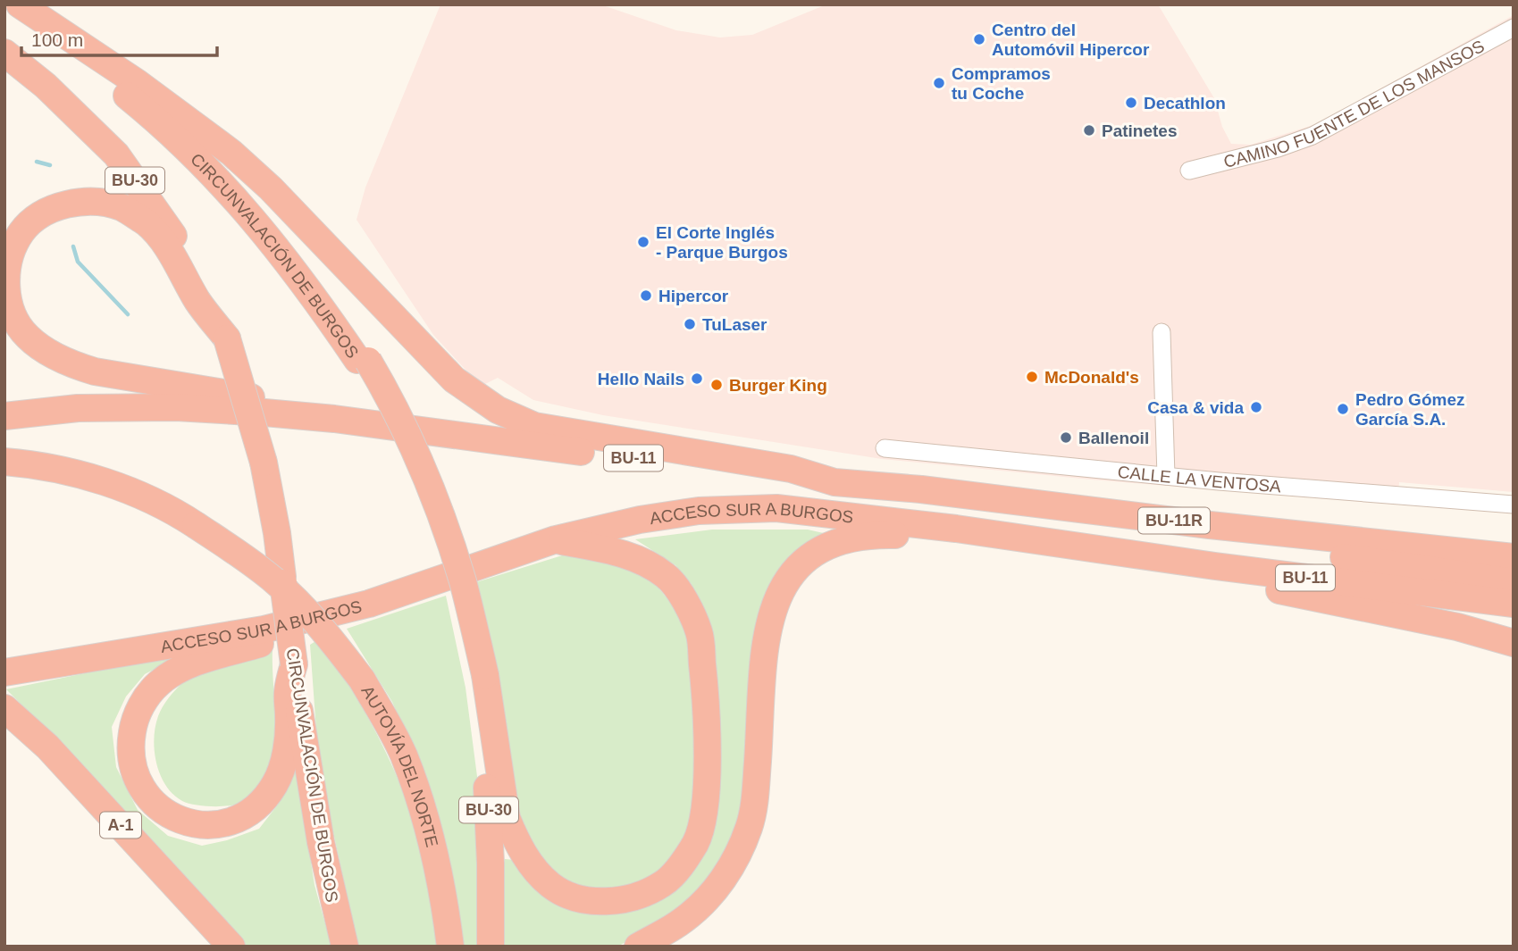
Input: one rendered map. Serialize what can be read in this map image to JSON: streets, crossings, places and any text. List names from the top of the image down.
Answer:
{
  "streets": {
    "highway": [
      "BU-30",
      "CIRCUNVALACIÓN DE BURGOS",
      "BU-11",
      "ACCESO SUR A BURGOS",
      "BU-11R",
      "AUTOVÍA DEL NORTE",
      "A-1"
    ],
    "street": ["CAMINO FUENTE DE LOS MANSOS", "CALLE LA VENTOSA"]
  },
  "crossings": [
    ["ACCESO SUR A BURGOS", "BU-11R"]
  ],
  "places": [
    "Centro del Automóvil Hipercor",
    "Compramos tu Coche",
    "Decathlon",
    "Patinetes",
    "El Corte Inglés - Parque Burgos",
    "Hipercor",
    "TuLaser",
    "McDonald's",
    "Hello Nails",
    "Burger King",
    "Casa & vida",
    "Pedro Gómez García S.A.",
    "Ballenoil"
  ],
  "scale_bar": "100 m"
}
